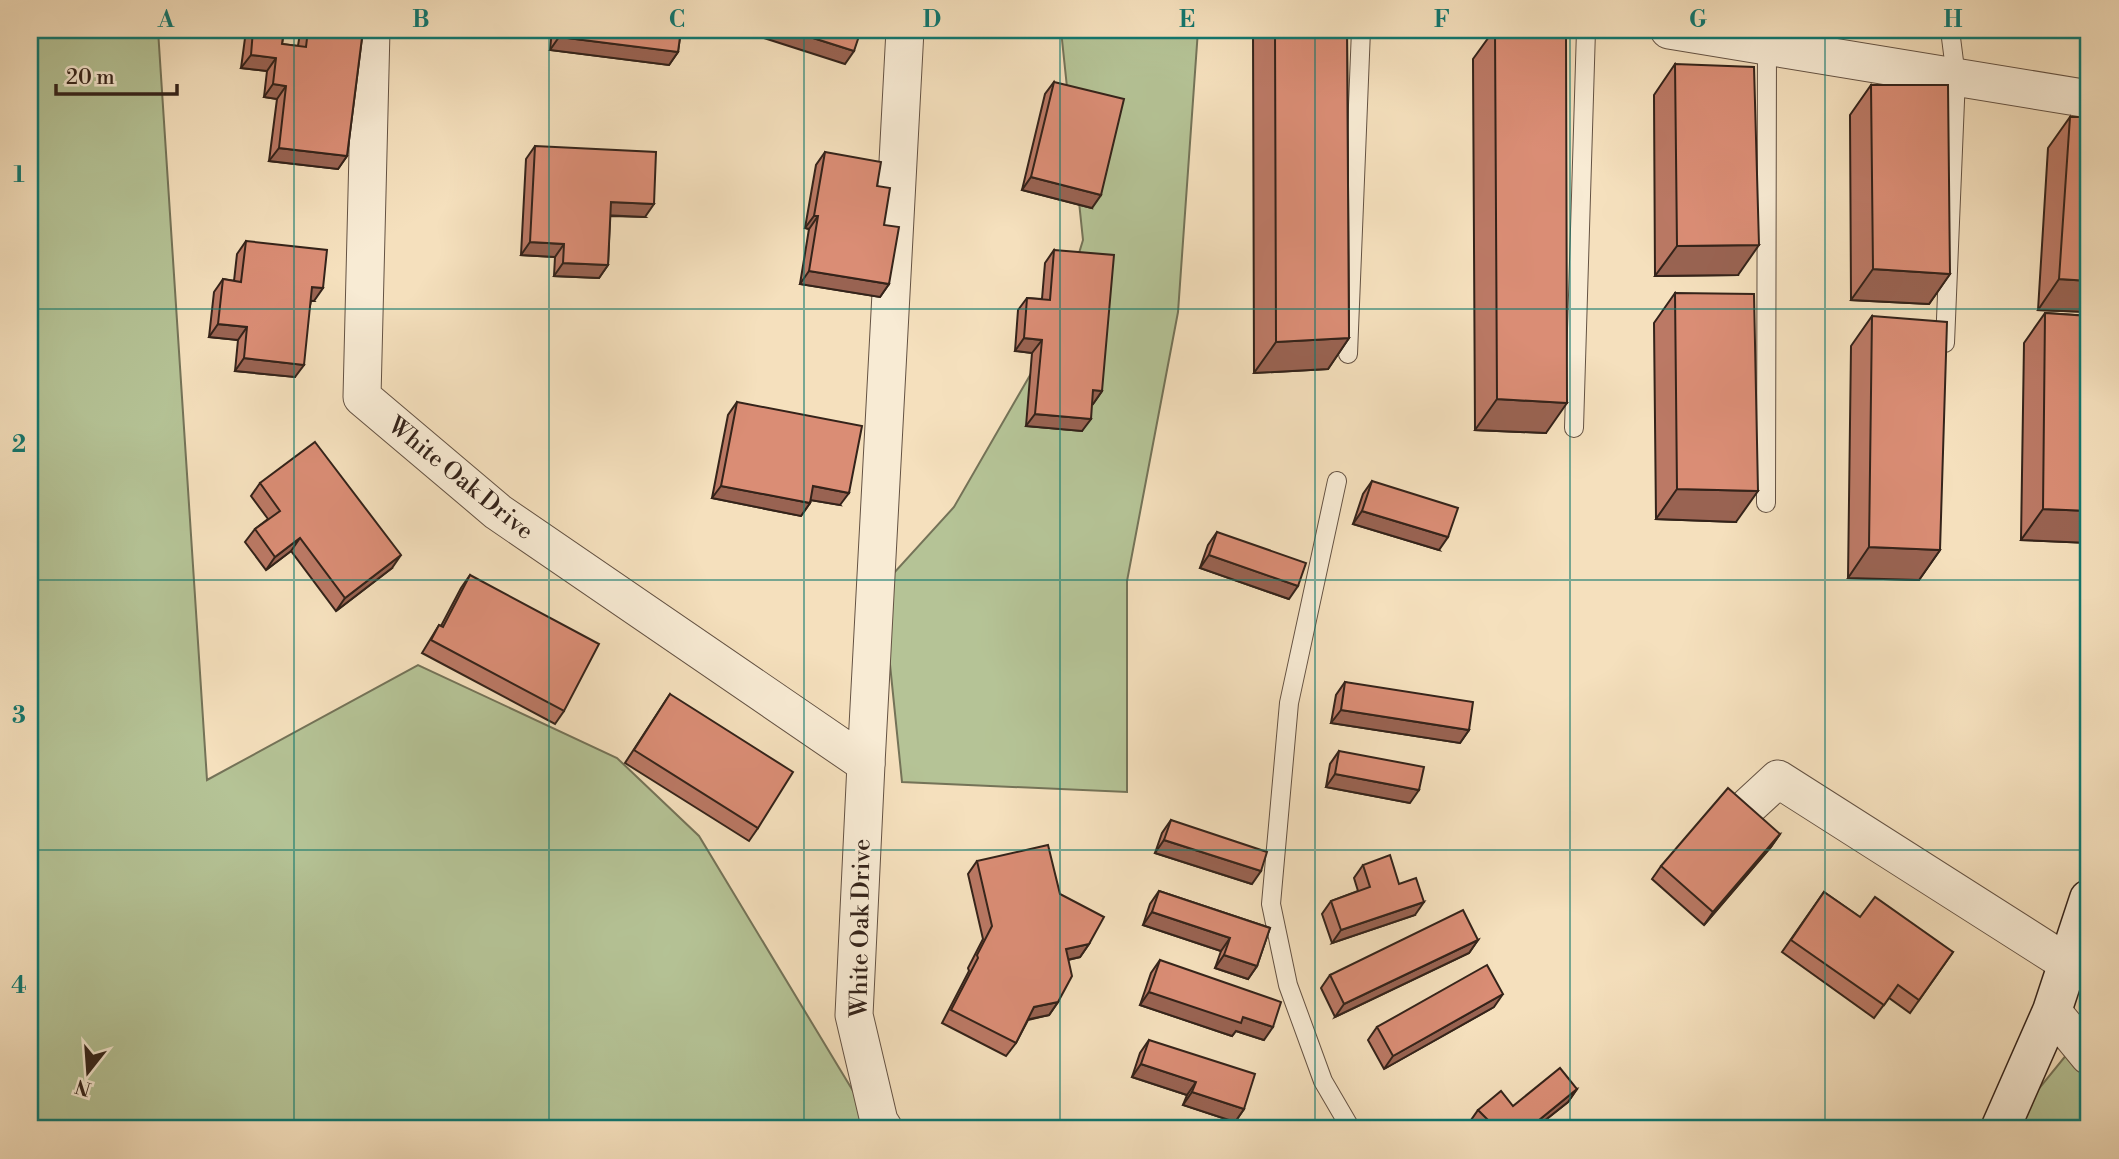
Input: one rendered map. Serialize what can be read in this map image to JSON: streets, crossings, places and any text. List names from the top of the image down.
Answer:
{
  "streets": {
    "street": ["White Oak Drive"]
  },
  "scale_bar": "20 m",
  "north": "bottom",
  "grid": {
    "columns": [
      "A",
      "B",
      "C",
      "D",
      "E",
      "F",
      "G",
      "H"
    ],
    "rows": [
      "1",
      "2",
      "3",
      "4"
    ]
  }
}
